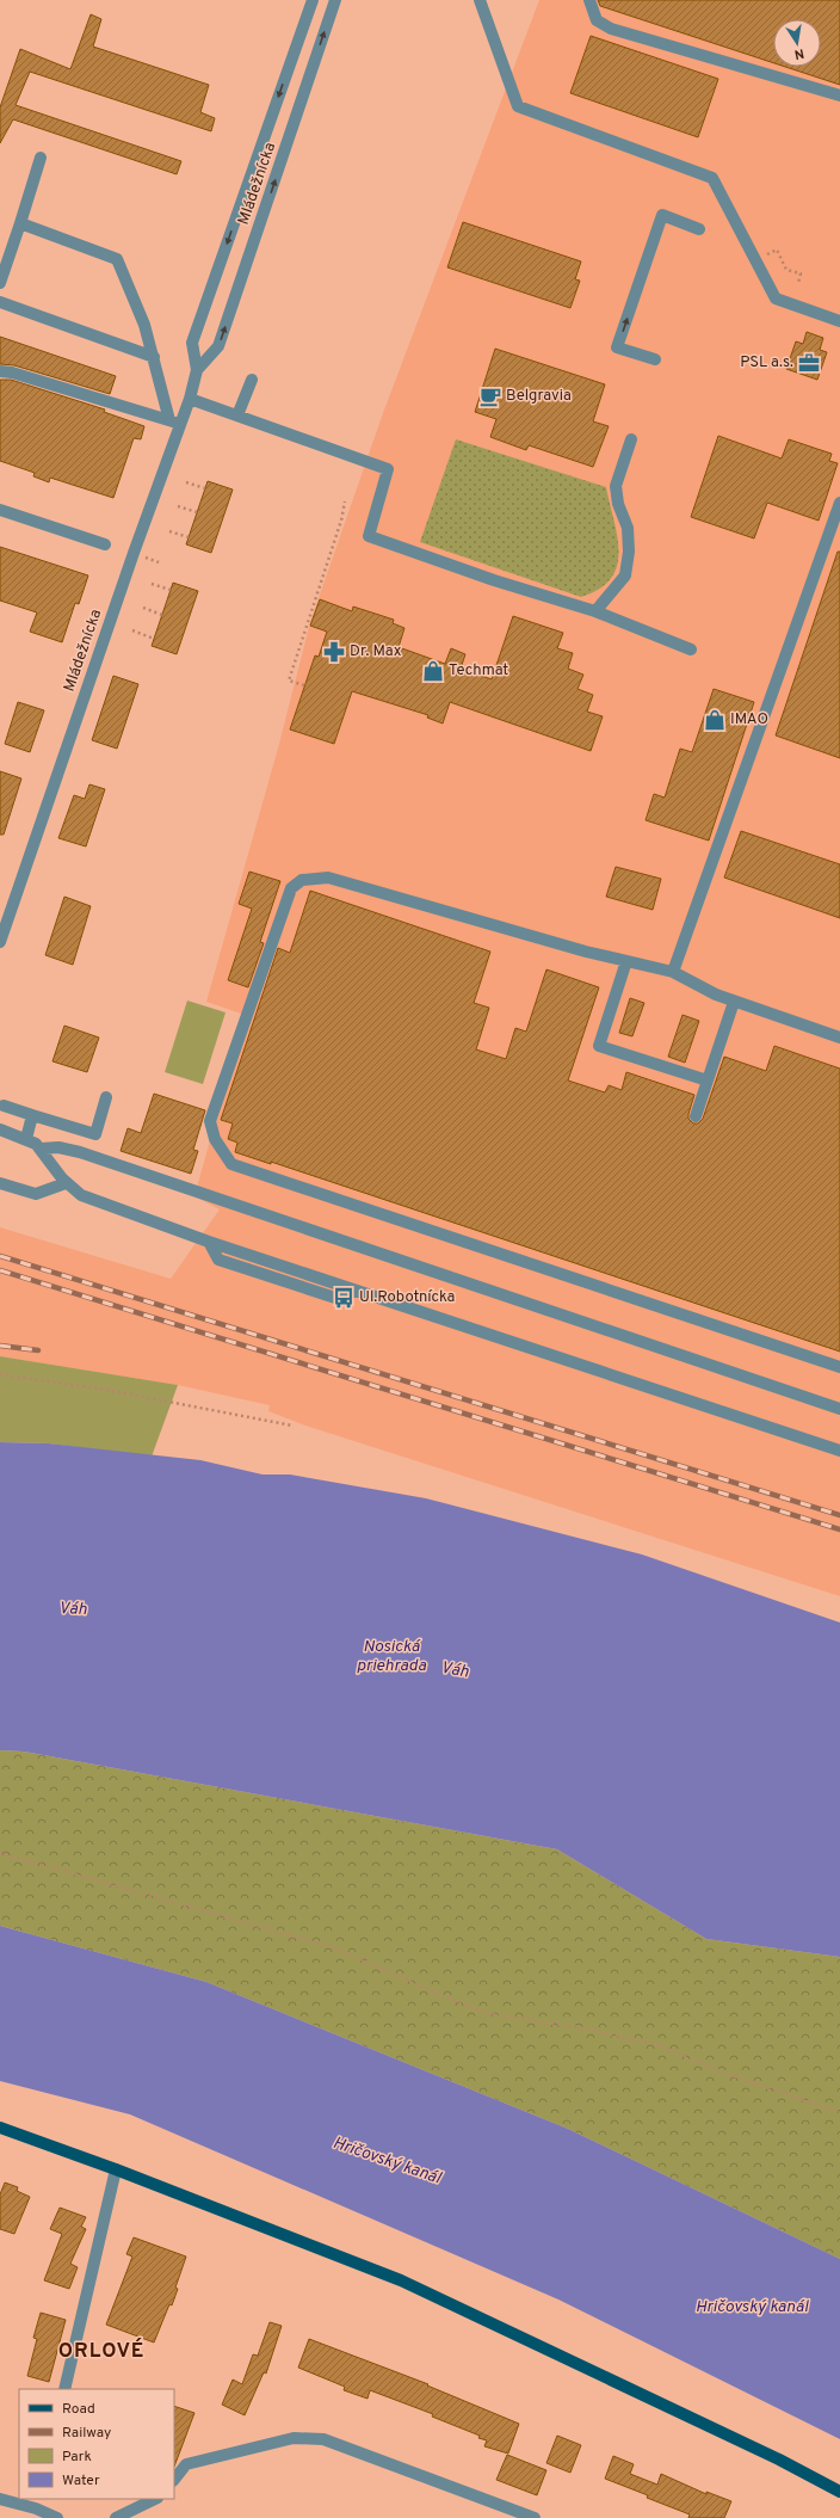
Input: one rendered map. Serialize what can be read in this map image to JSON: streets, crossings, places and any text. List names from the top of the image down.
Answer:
{
  "streets": {
    "street": ["Mládežnícka"]
  },
  "districts": ["ORLOVÉ"],
  "water": ["Váh", "Nosická priehrada", "Hričovský kanál"],
  "places": {
    "office": ["PSL a.s."],
    "cafe": ["Belgravia"],
    "pharmacy": ["Dr. Max"],
    "shop": ["Techmat", "IMAO"],
    "bus stop": ["Ul.Robotnícka"]
  },
  "legend": [
    "Road",
    "Railway",
    "Park",
    "Water"
  ],
  "north": "bottom"
}
